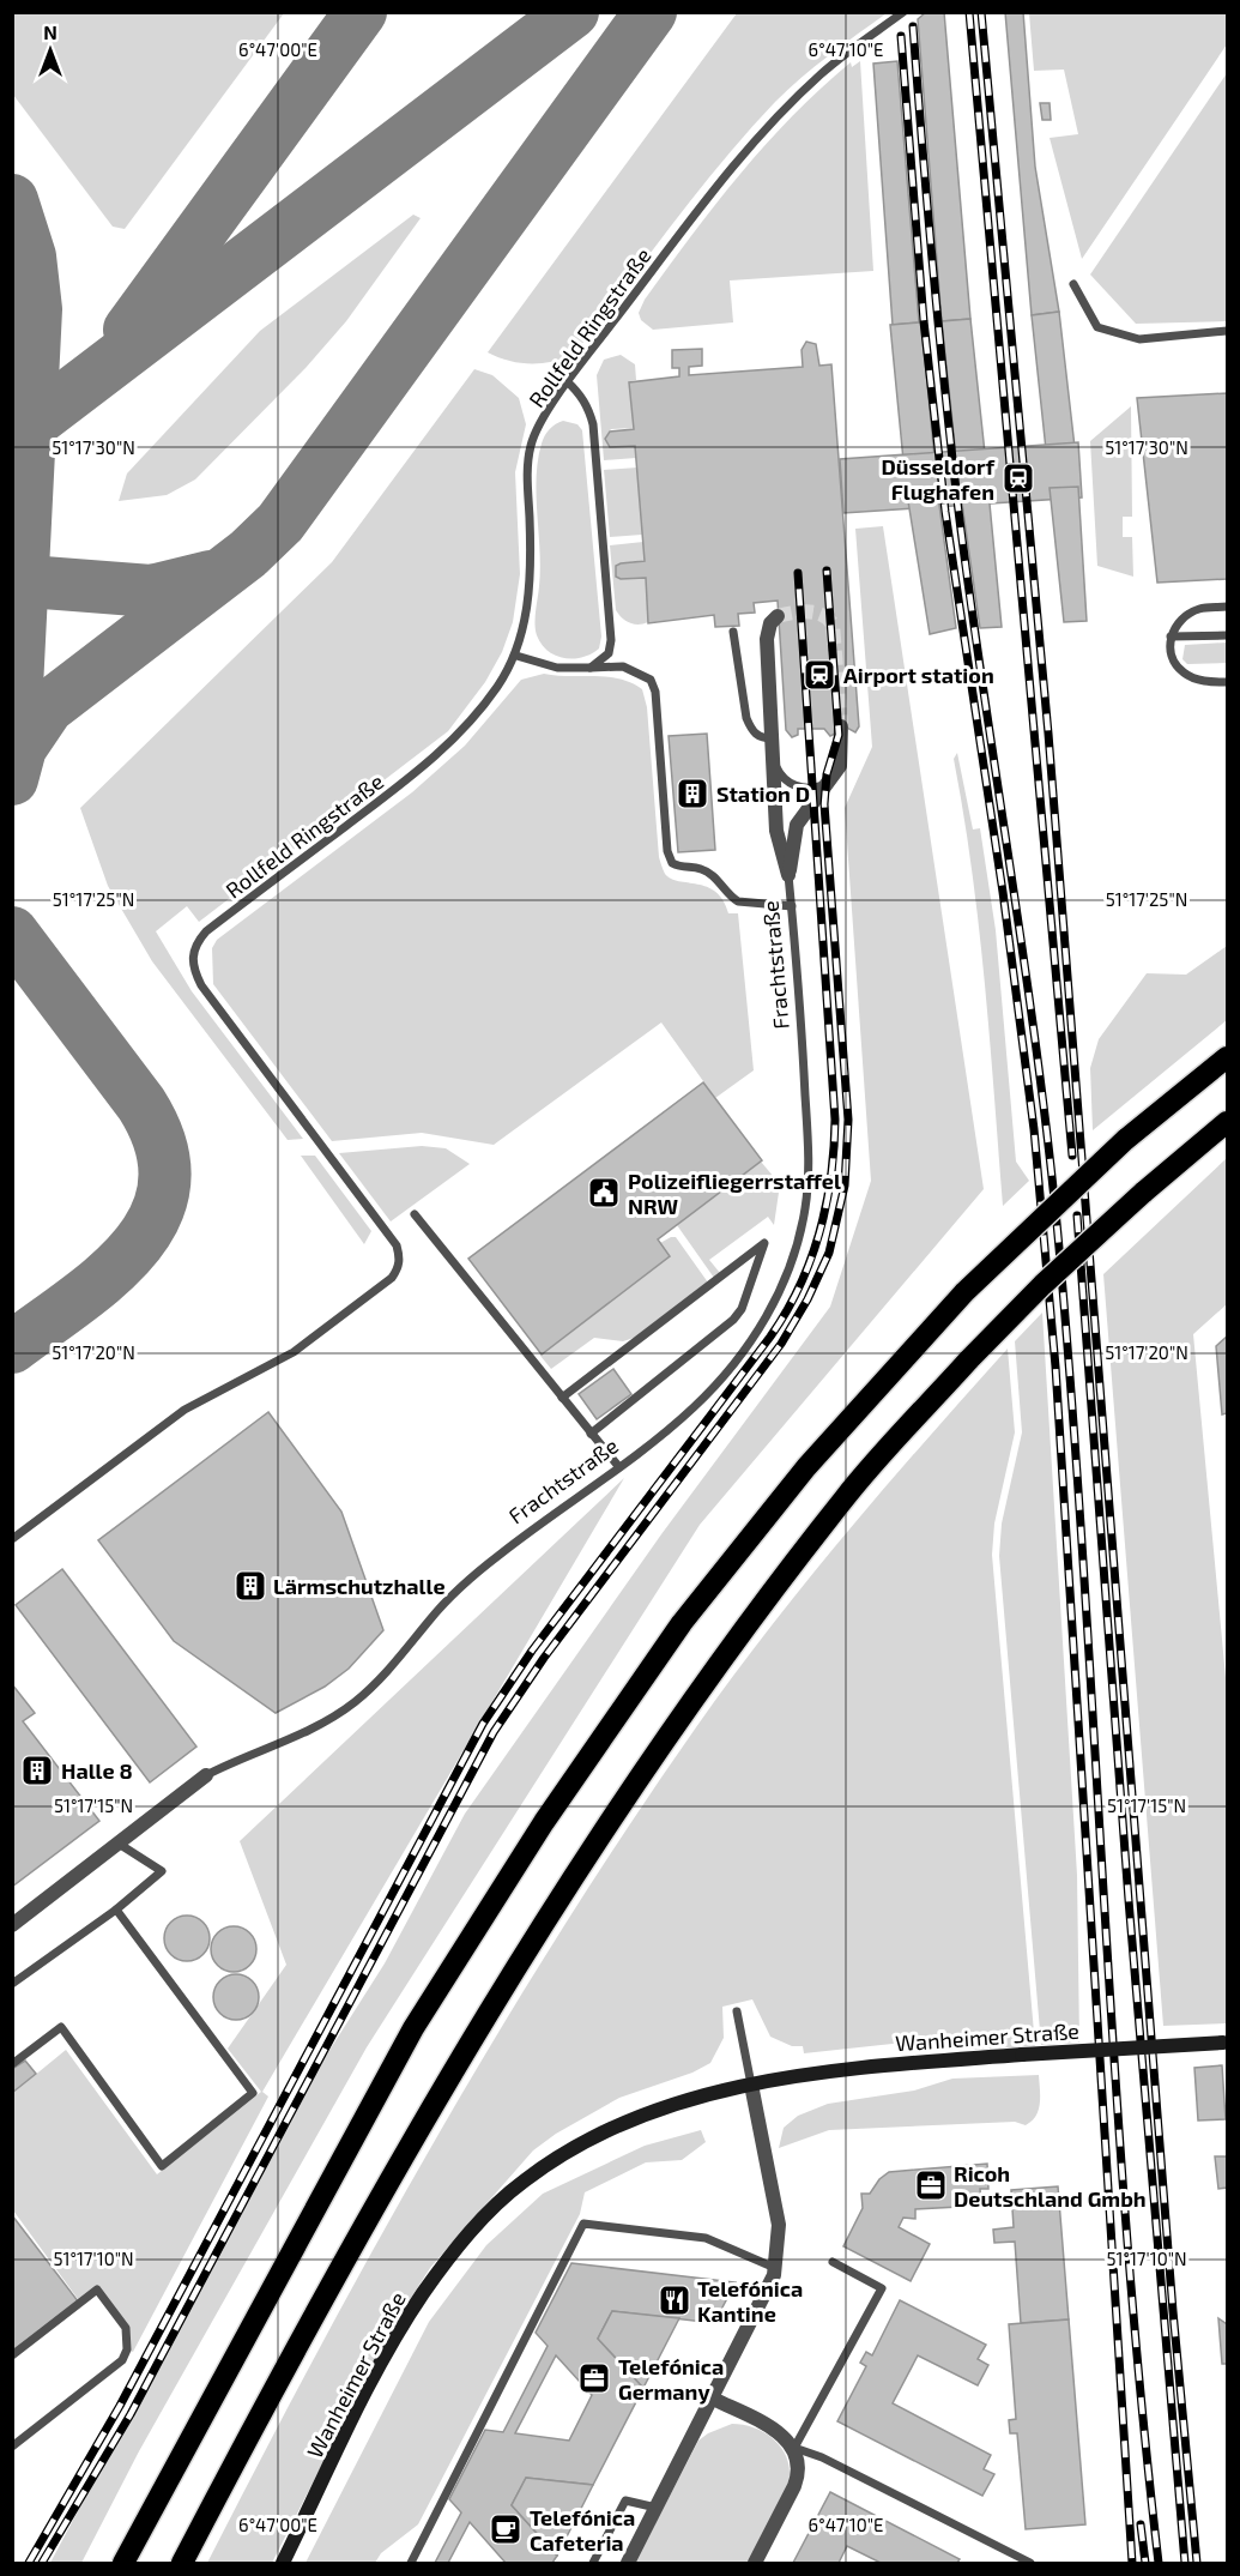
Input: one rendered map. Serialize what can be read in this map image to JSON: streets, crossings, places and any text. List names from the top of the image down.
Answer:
{
  "streets": {
    "street": ["Frachtstraße", "Wanheimer Straße"],
    "lane": ["Rollfeld Ringstraße"]
  },
  "places": {
    "station": ["Düsseldorf Flughafen", "Airport station"],
    "building": ["Station D", "Lärmschutzhalle", "Halle 8"],
    "public building": ["Polizeifliegerrstaffel NRW"],
    "office": ["Ricoh Deutschland Gmbh", "Telefónica Germany"],
    "restaurant": ["Telefónica Kantine"],
    "cafe": ["Telefónica Cafeteria"]
  },
  "north": "top",
  "coordinates": [
    "6°47'00\"E",
    "6°47'10\"E",
    "51°17'30\"N",
    "51°17'25\"N",
    "51°17'20\"N",
    "51°17'15\"N",
    "51°17'10\"N"
  ]
}
